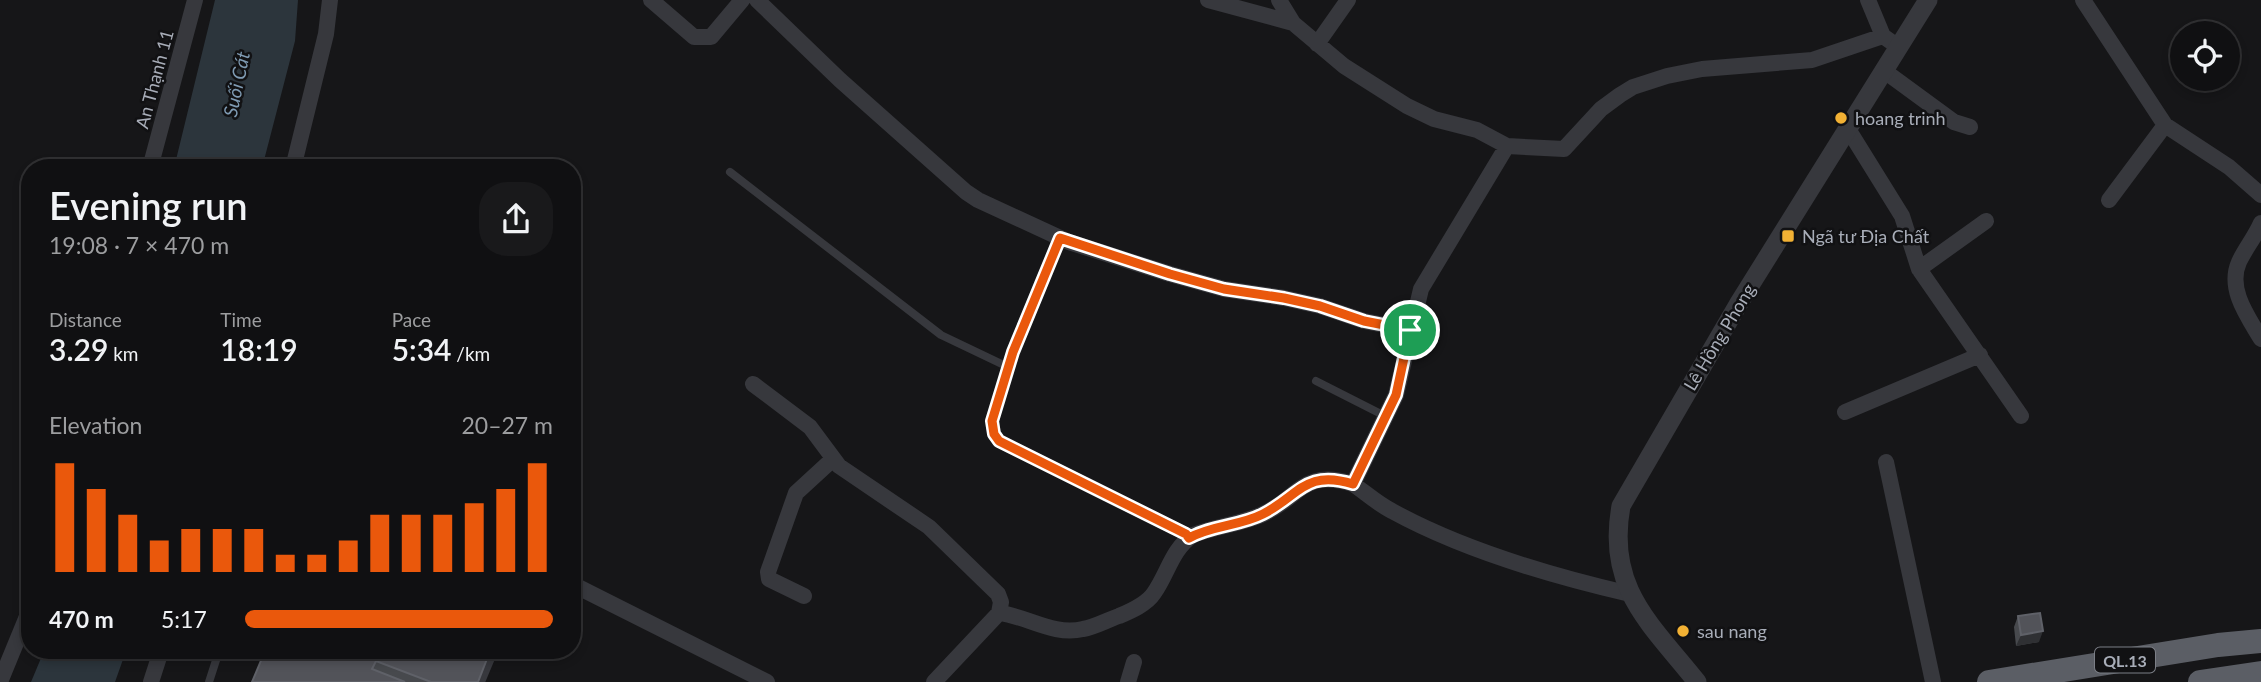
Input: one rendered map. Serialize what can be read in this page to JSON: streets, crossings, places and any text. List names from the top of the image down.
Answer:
{
  "streets": {
    "highway": ["QL.13"],
    "street": ["An Thạnh 11", "Lê Hồng Phong"]
  },
  "water": ["Suối Cát"],
  "places": {
    "other": ["hoang trinh", "sau nang"],
    "transit": ["Ngã tư Địa Chất"]
  },
  "page": {
    "heading": ["Evening run", "19:08 · 7 × 470 m"],
    "stats": [
      ["Distance", "3.29 km"],
      ["Time", "18:19"],
      ["Pace", "5:34 /km"]
    ],
    "chart": ["Elevation", "20–27 m"],
    "list": [
      {
        "name": "470 m",
        "note": "5:17"
      }
    ]
  }
}
